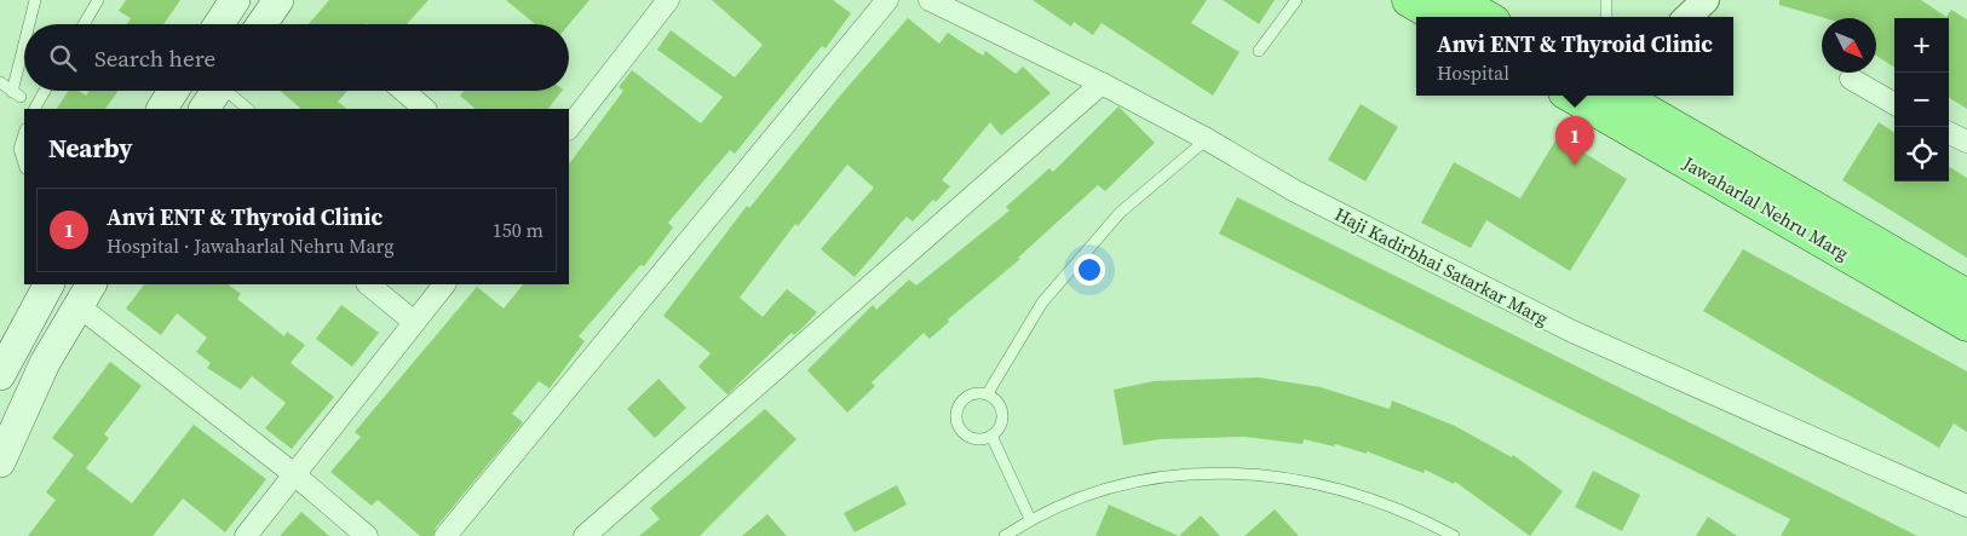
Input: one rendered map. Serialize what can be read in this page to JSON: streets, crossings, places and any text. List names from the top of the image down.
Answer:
{
  "streets": {
    "main road": ["Jawaharlal Nehru Marg"],
    "street": ["Haji Kadirbhai Satarkar Marg"]
  },
  "north": "bottom right",
  "page": {
    "popup": ["Anvi ENT & Thyroid Clinic", "Hospital"],
    "map_buttons": ["+", "−"],
    "search": "Search here",
    "heading": "Nearby",
    "pins": "1",
    "list": [
      {
        "mark": "1",
        "name": "Anvi ENT & Thyroid Clinic",
        "note": "Hospital · Jawaharlal Nehru Marg",
        "value": "150 m"
      }
    ]
  }
}
